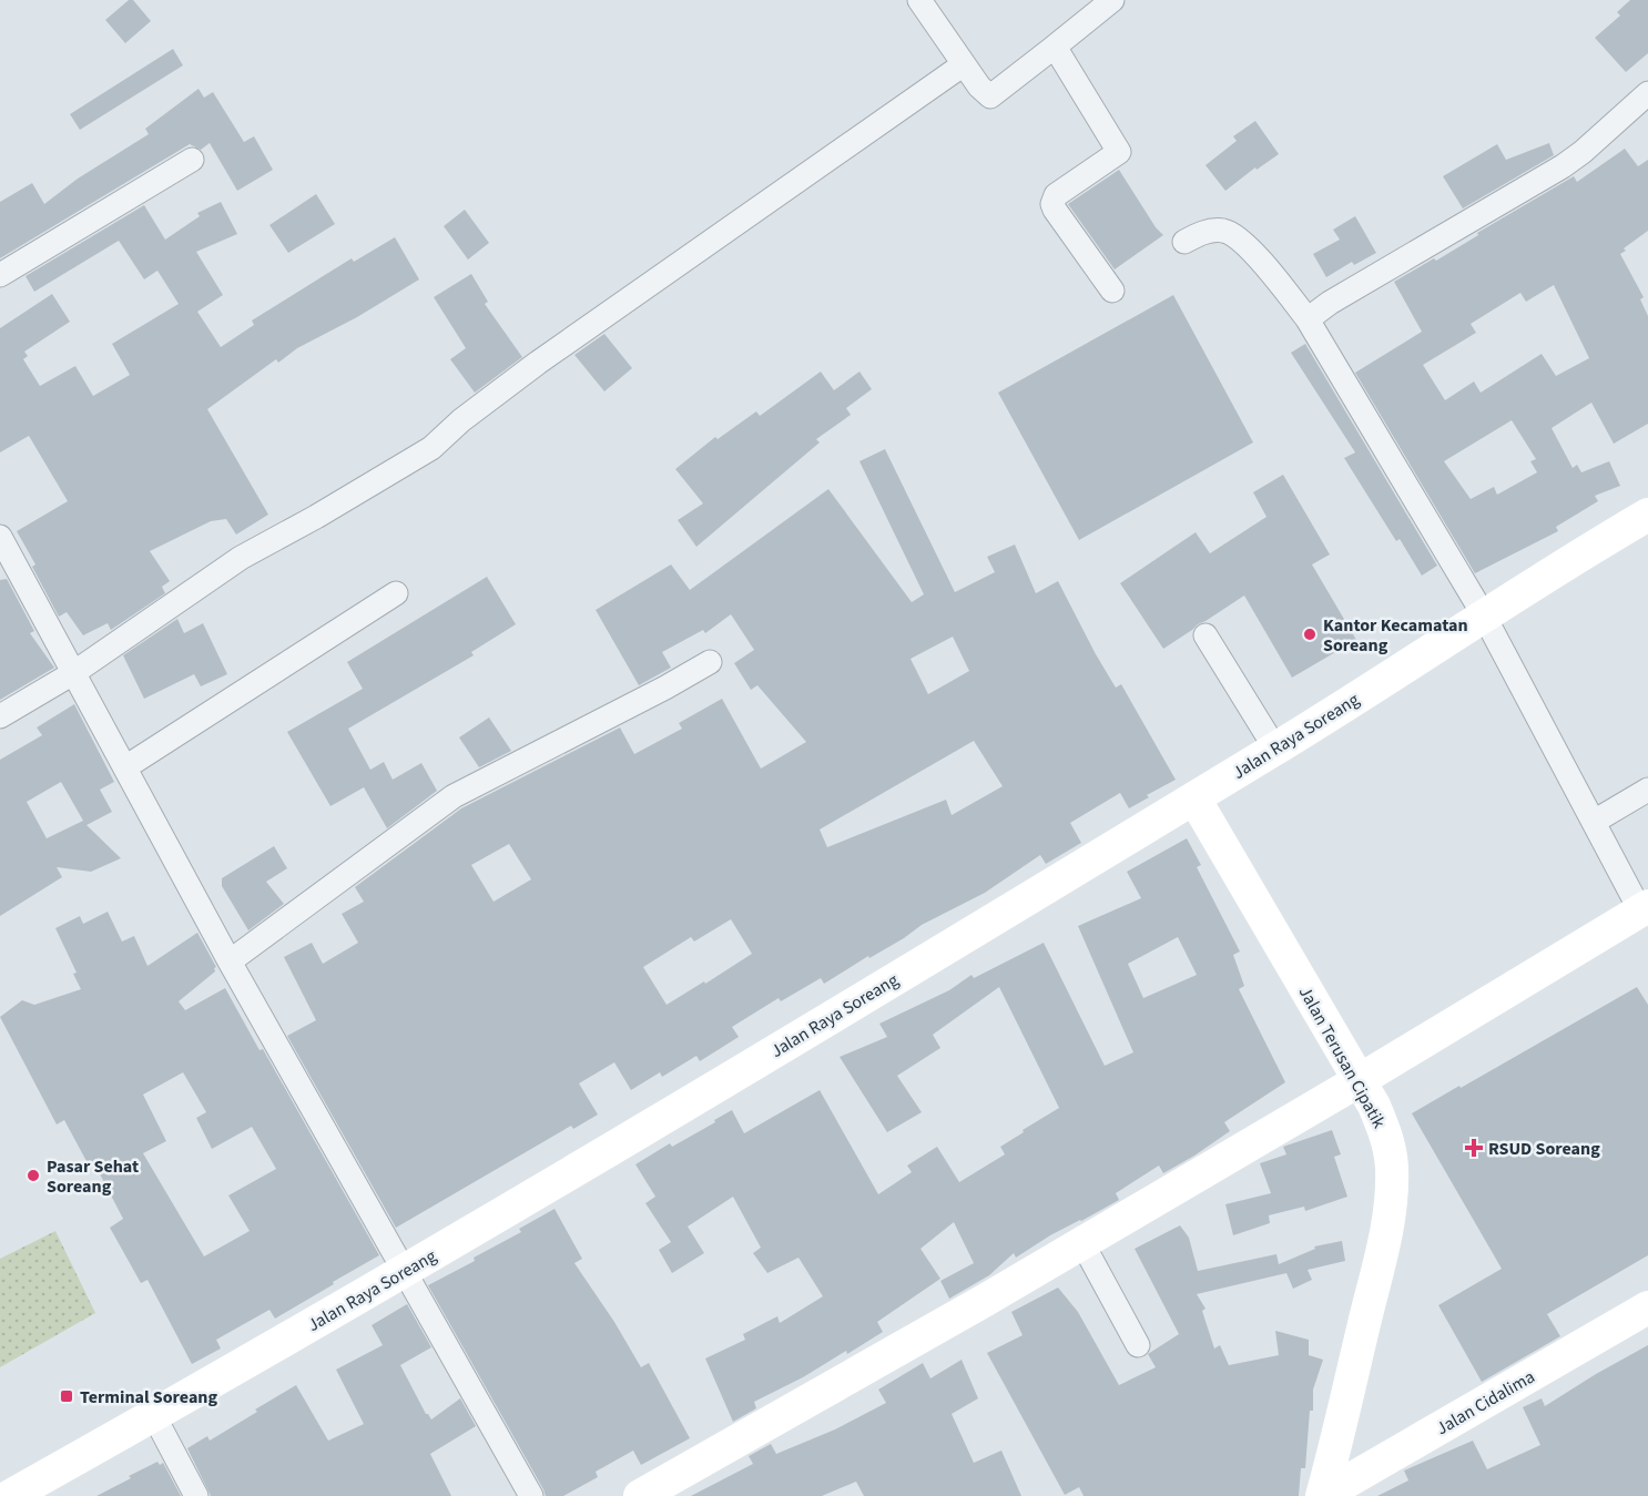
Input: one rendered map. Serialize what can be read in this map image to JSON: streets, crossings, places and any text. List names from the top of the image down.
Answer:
{
  "streets": {
    "main road": ["Jalan Raya Soreang", "Jalan Terusan Cipatik", "Jalan Cidalima"]
  },
  "crossings": [
    ["Jalan Raya Soreang", "Jalan Terusan Cipatik"],
    ["Jalan Terusan Cipatik", "Jalan Cidalima"]
  ],
  "places": {
    "other": ["Kantor Kecamatan Soreang", "Pasar Sehat Soreang"],
    "health": ["RSUD Soreang"],
    "transit": ["Terminal Soreang"]
  }
}
